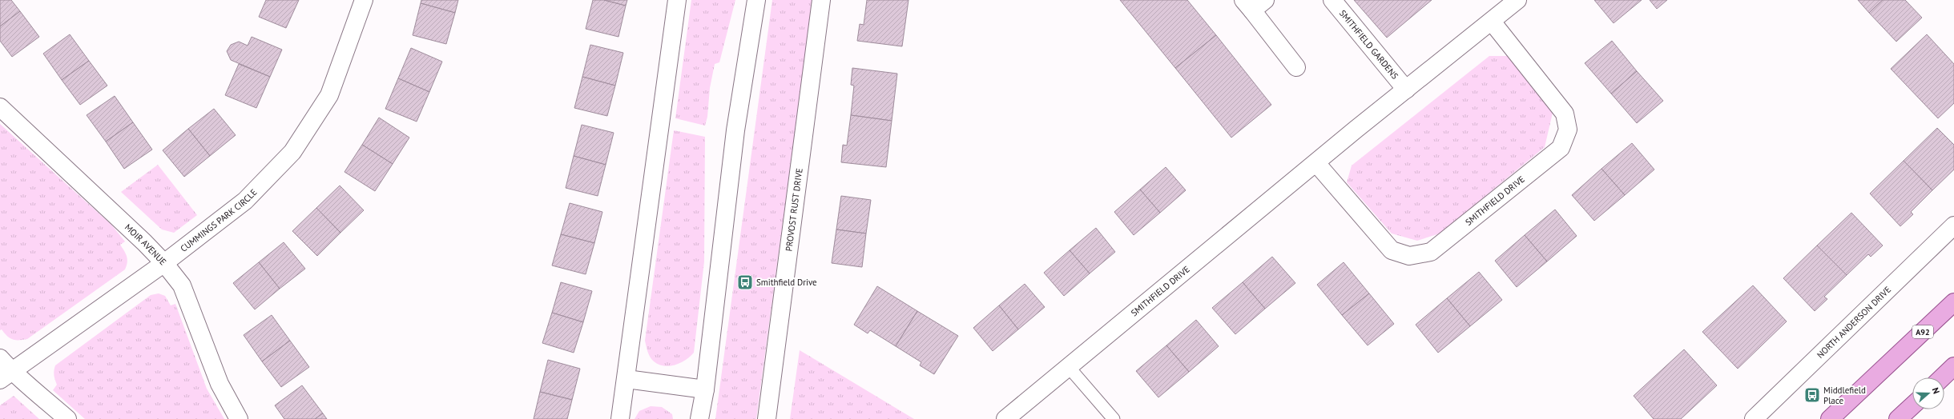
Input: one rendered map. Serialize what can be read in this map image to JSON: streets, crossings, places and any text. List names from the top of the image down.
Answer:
{
  "streets": {
    "main road": ["A92"],
    "street": [
      "SMITHFIELD GARDENS",
      "SMITHFIELD DRIVE",
      "PROVOST RUST DRIVE",
      "CUMMINGS PARK CIRCLE",
      "MOIR AVENUE",
      "NORTH ANDERSON DRIVE"
    ]
  },
  "crossings": [
    ["SMITHFIELD GARDENS", "SMITHFIELD DRIVE"],
    ["CUMMINGS PARK CIRCLE", "MOIR AVENUE"]
  ],
  "places": {
    "bus stop": ["Smithfield Drive", "Middlefield Place"]
  },
  "north": "right"
}
